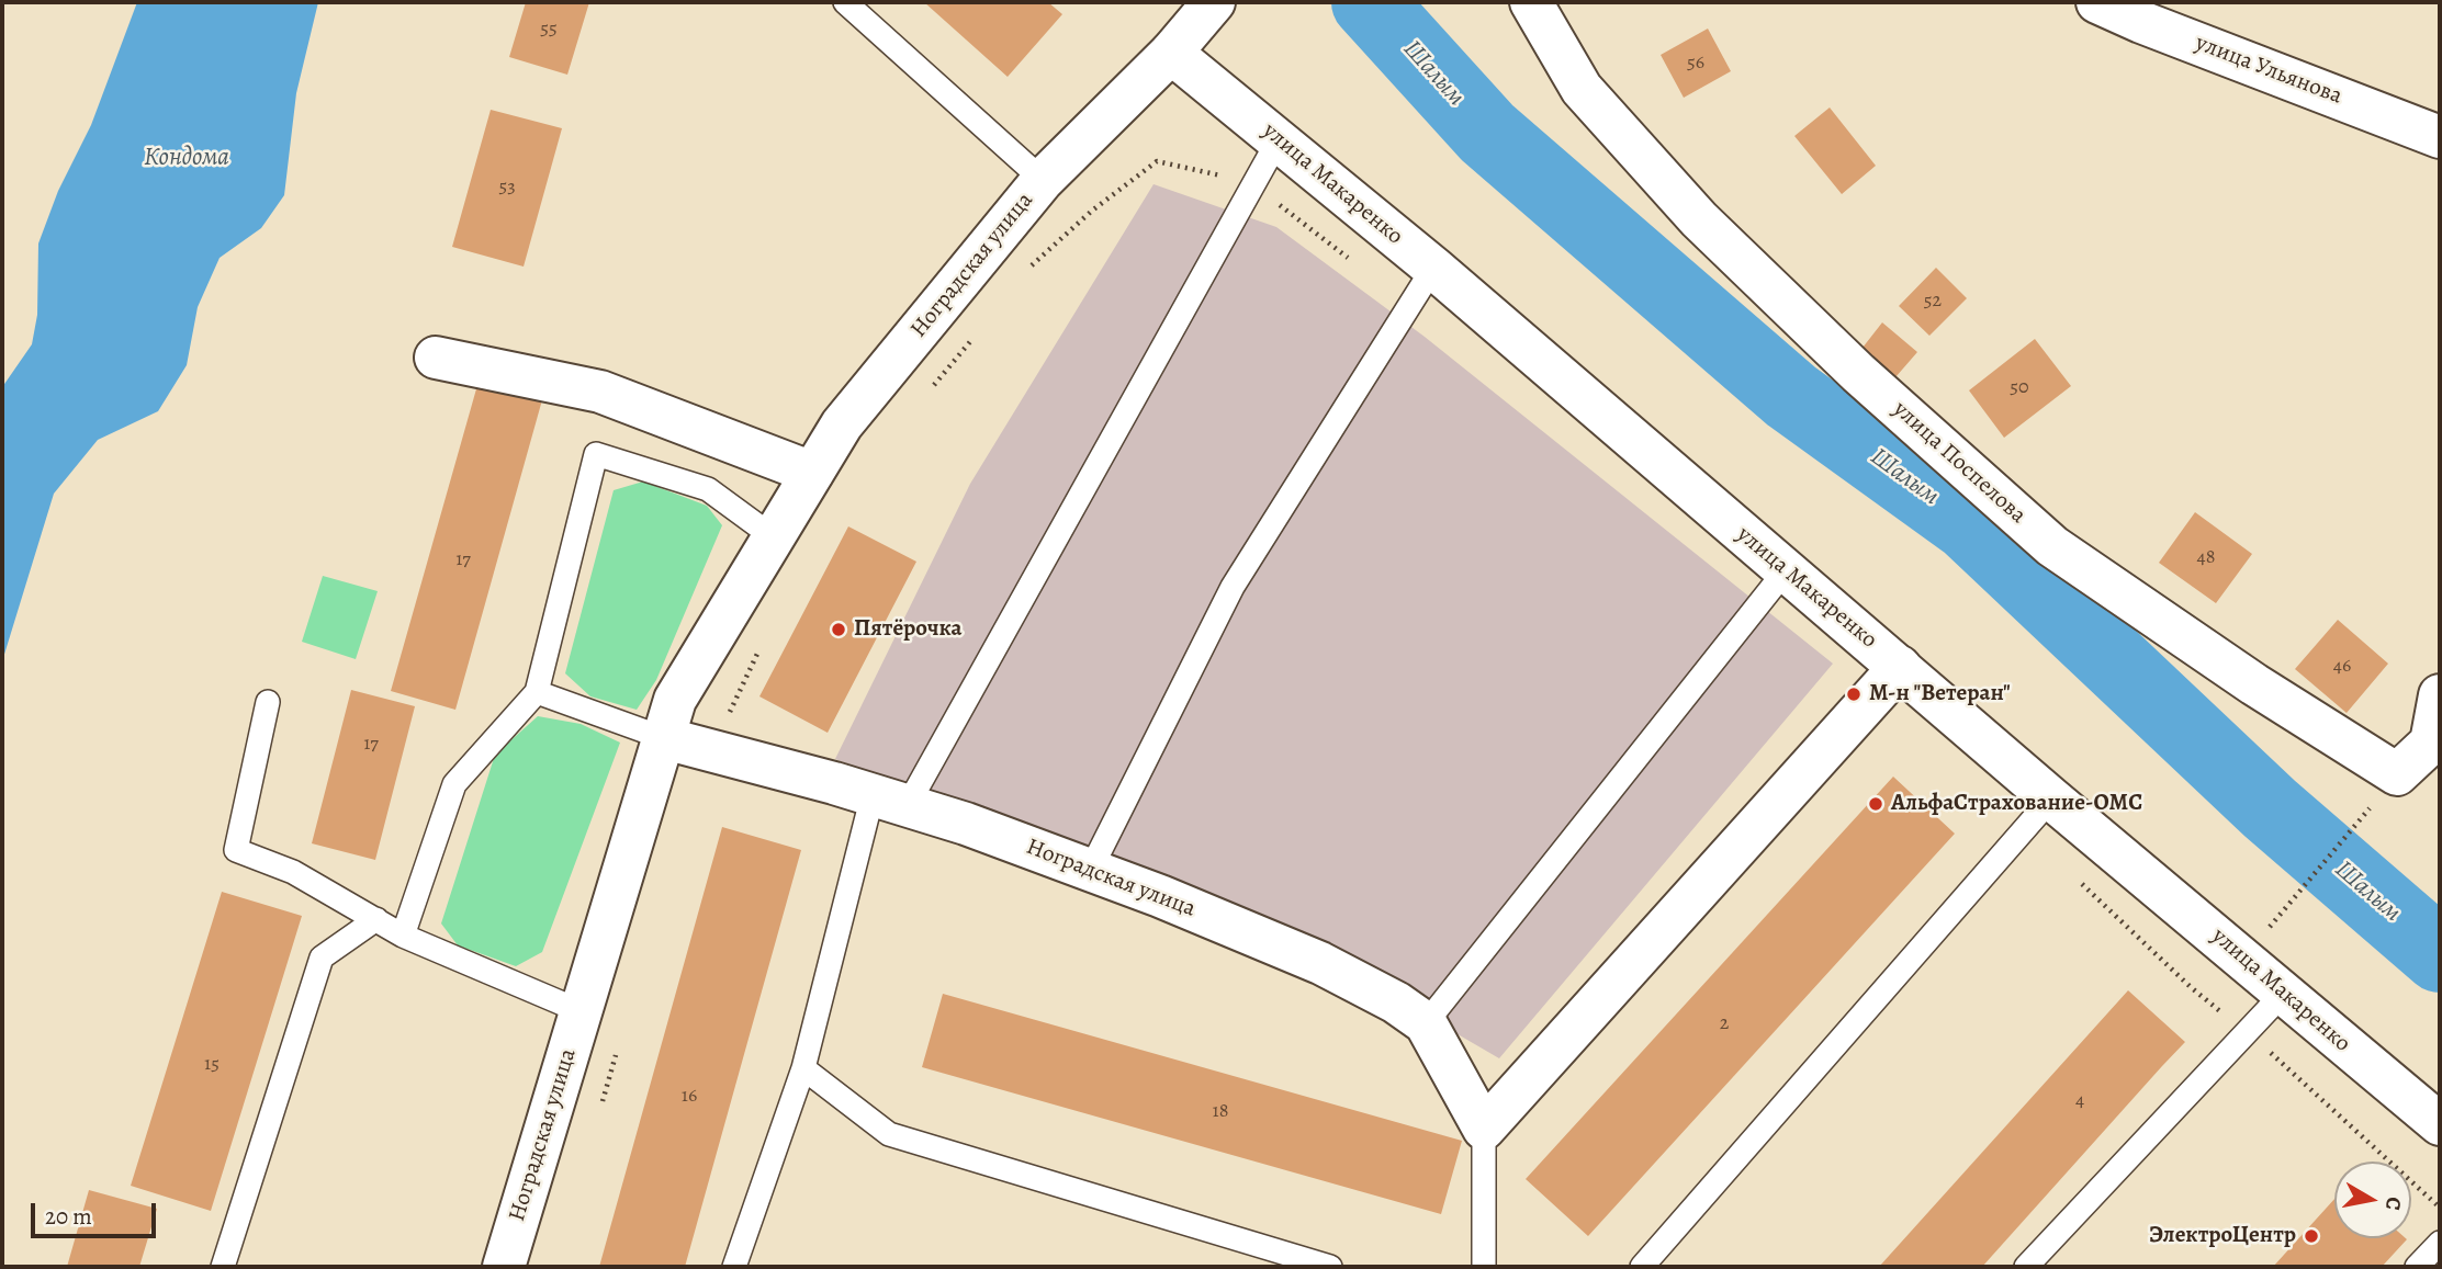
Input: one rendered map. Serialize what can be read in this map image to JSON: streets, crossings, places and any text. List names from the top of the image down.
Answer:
{
  "streets": {
    "street": [
      "улица Ульянова",
      "улица Макаренко",
      "Ноградская улица",
      "улица Поспелова"
    ]
  },
  "crossings": [
    ["улица Макаренко", "Ноградская улица"]
  ],
  "water": ["Шалым", "Кондома"],
  "places": [
    "Пятёрочка",
    "М-н \"Ветеран\"",
    "АльфаСтрахование-ОМС",
    "ЭлектроЦентр"
  ],
  "house_numbers": [
    "55",
    "56",
    "53",
    "52",
    "50",
    "48",
    "17",
    "46",
    "17",
    "2",
    "15",
    "16",
    "4",
    "18"
  ],
  "scale_bar": "20 m",
  "north": "right"
}
